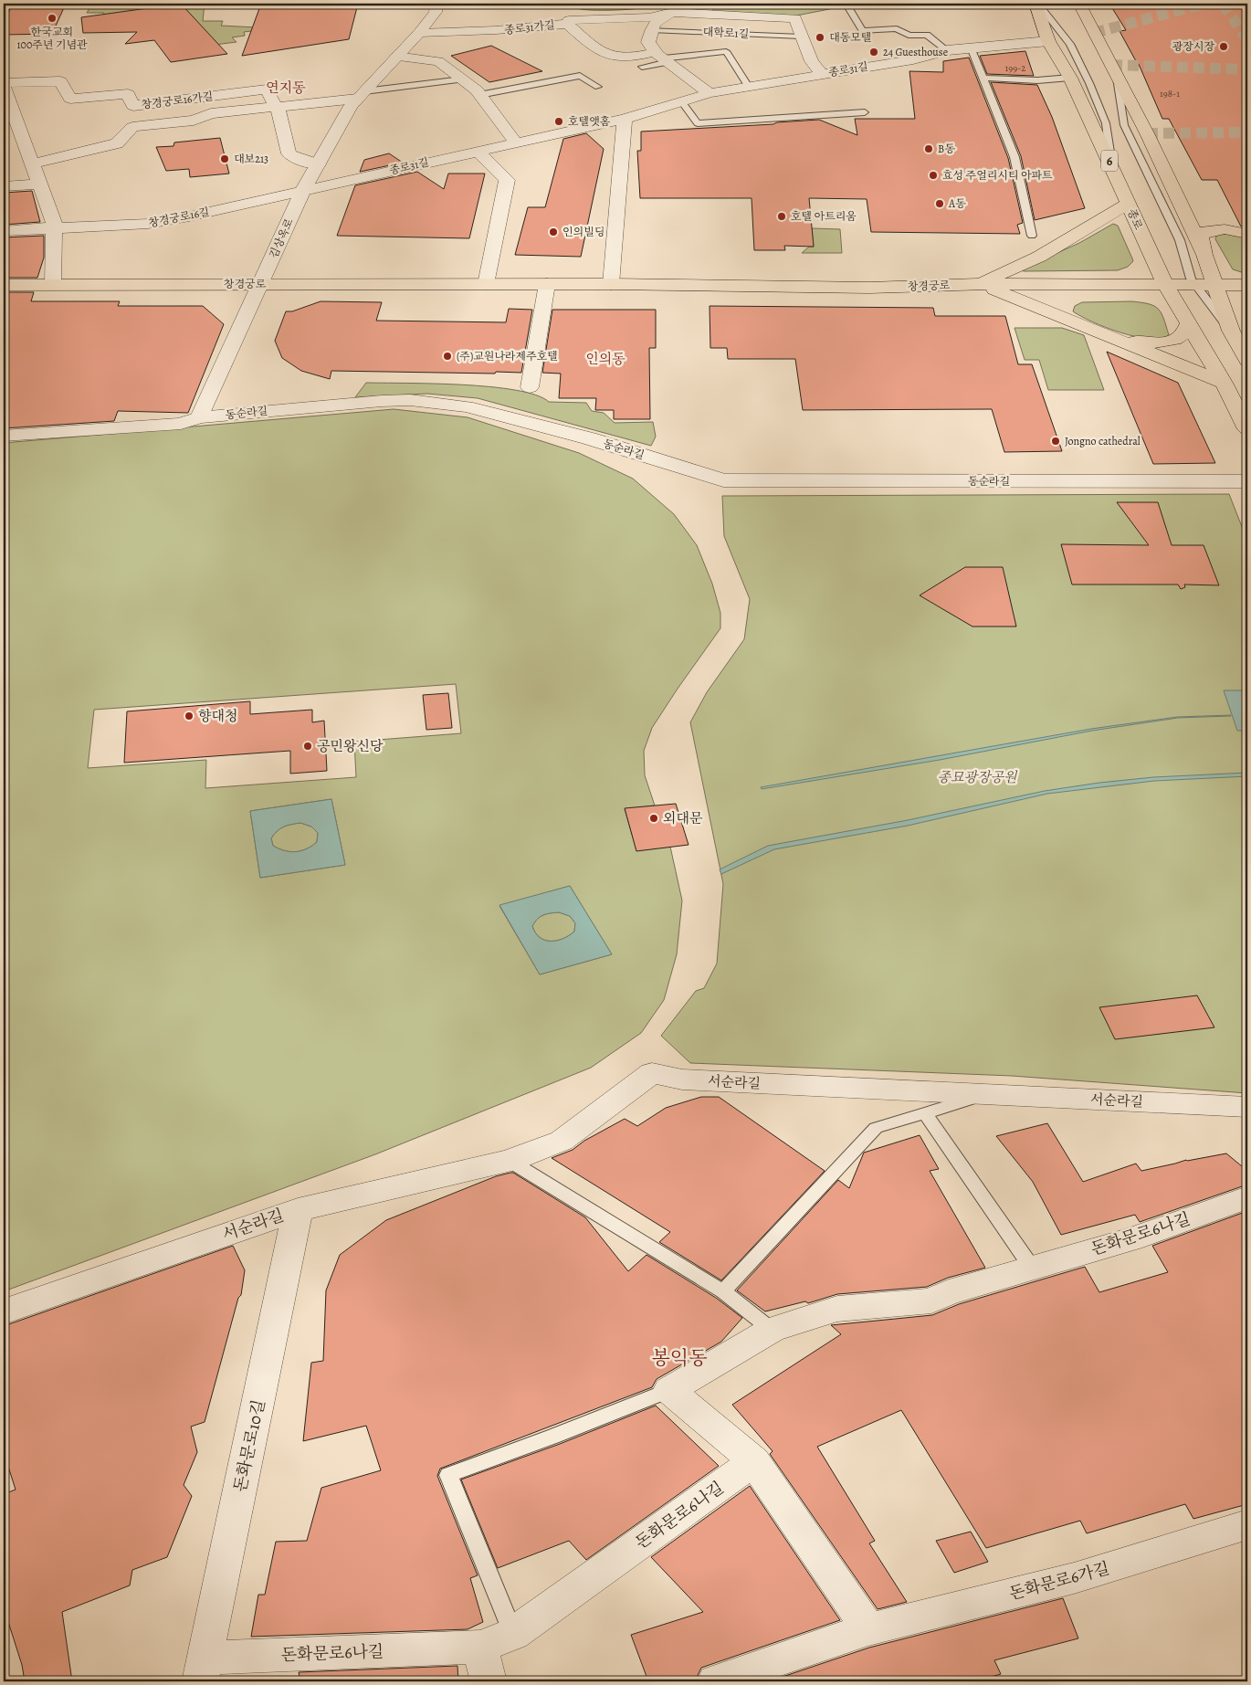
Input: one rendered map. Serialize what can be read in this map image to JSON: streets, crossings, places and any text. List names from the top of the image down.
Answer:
{
  "streets": {
    "main road": ["6", "종로", "창경궁로"],
    "street": [
      "종로31가길",
      "대학로1길",
      "종로31길",
      "창경궁로16가길",
      "창경궁로16길",
      "동순라길",
      "서순라길",
      "돈화문로6나길",
      "돈화문로10길",
      "돈화문로6가길"
    ]
  },
  "crossings": [
    ["대학로1길", "종로31길"],
    ["종로31길", "창경궁로16길"],
    ["종로31길", "종로"],
    ["종로", "창경궁로"],
    ["서순라길", "돈화문로10길"],
    ["돈화문로6나길", "돈화문로10길"]
  ],
  "districts": ["연지동", "인의동", "봉익동"],
  "parks": ["종묘광장공원"],
  "places": [
    "한국교회 100주년 기념관",
    "대동모텔",
    "광장시장",
    "24 Guesthouse",
    "호텔앳홈",
    "B동",
    "대보213",
    "효성 주얼리시티 아파트",
    "A동",
    "호텔 아트리움",
    "인의빌딩",
    "(주)교원나라제주호텔",
    "Jongno cathedral",
    "향대청",
    "공민왕신당",
    "외대문"
  ],
  "house_numbers": ["199-2", "198-1"]
}
